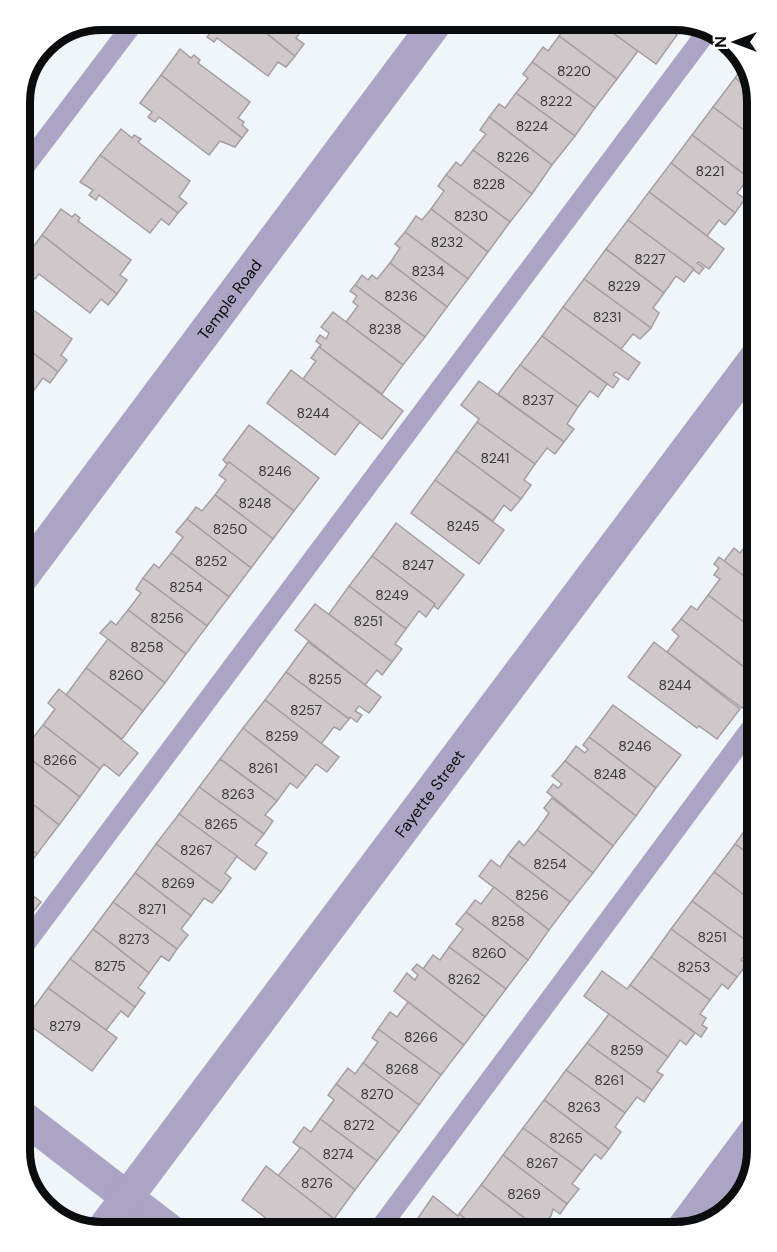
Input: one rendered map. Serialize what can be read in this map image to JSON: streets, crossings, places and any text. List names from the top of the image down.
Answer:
{
  "streets": {
    "street": ["Temple Road", "Fayette Street"]
  },
  "house_numbers": [
    "8220",
    "8222",
    "8224",
    "8226",
    "8221",
    "8228",
    "8230",
    "8232",
    "8227",
    "8234",
    "8229",
    "8236",
    "8231",
    "8238",
    "8237",
    "8244",
    "8241",
    "8246",
    "8248",
    "8245",
    "8250",
    "8252",
    "8247",
    "8254",
    "8249",
    "8256",
    "8251",
    "8258",
    "8260",
    "8255",
    "8244",
    "8257",
    "8259",
    "8246",
    "8266",
    "8261",
    "8248",
    "8263",
    "8265",
    "8267",
    "8254",
    "8269",
    "8256",
    "8271",
    "8258",
    "8251",
    "8273",
    "8260",
    "8275",
    "8253",
    "8262",
    "8279",
    "8266",
    "8259",
    "8268",
    "8261",
    "8270",
    "8263",
    "8272",
    "8265",
    "8274",
    "8267",
    "8276",
    "8269"
  ],
  "north": "left"
}
